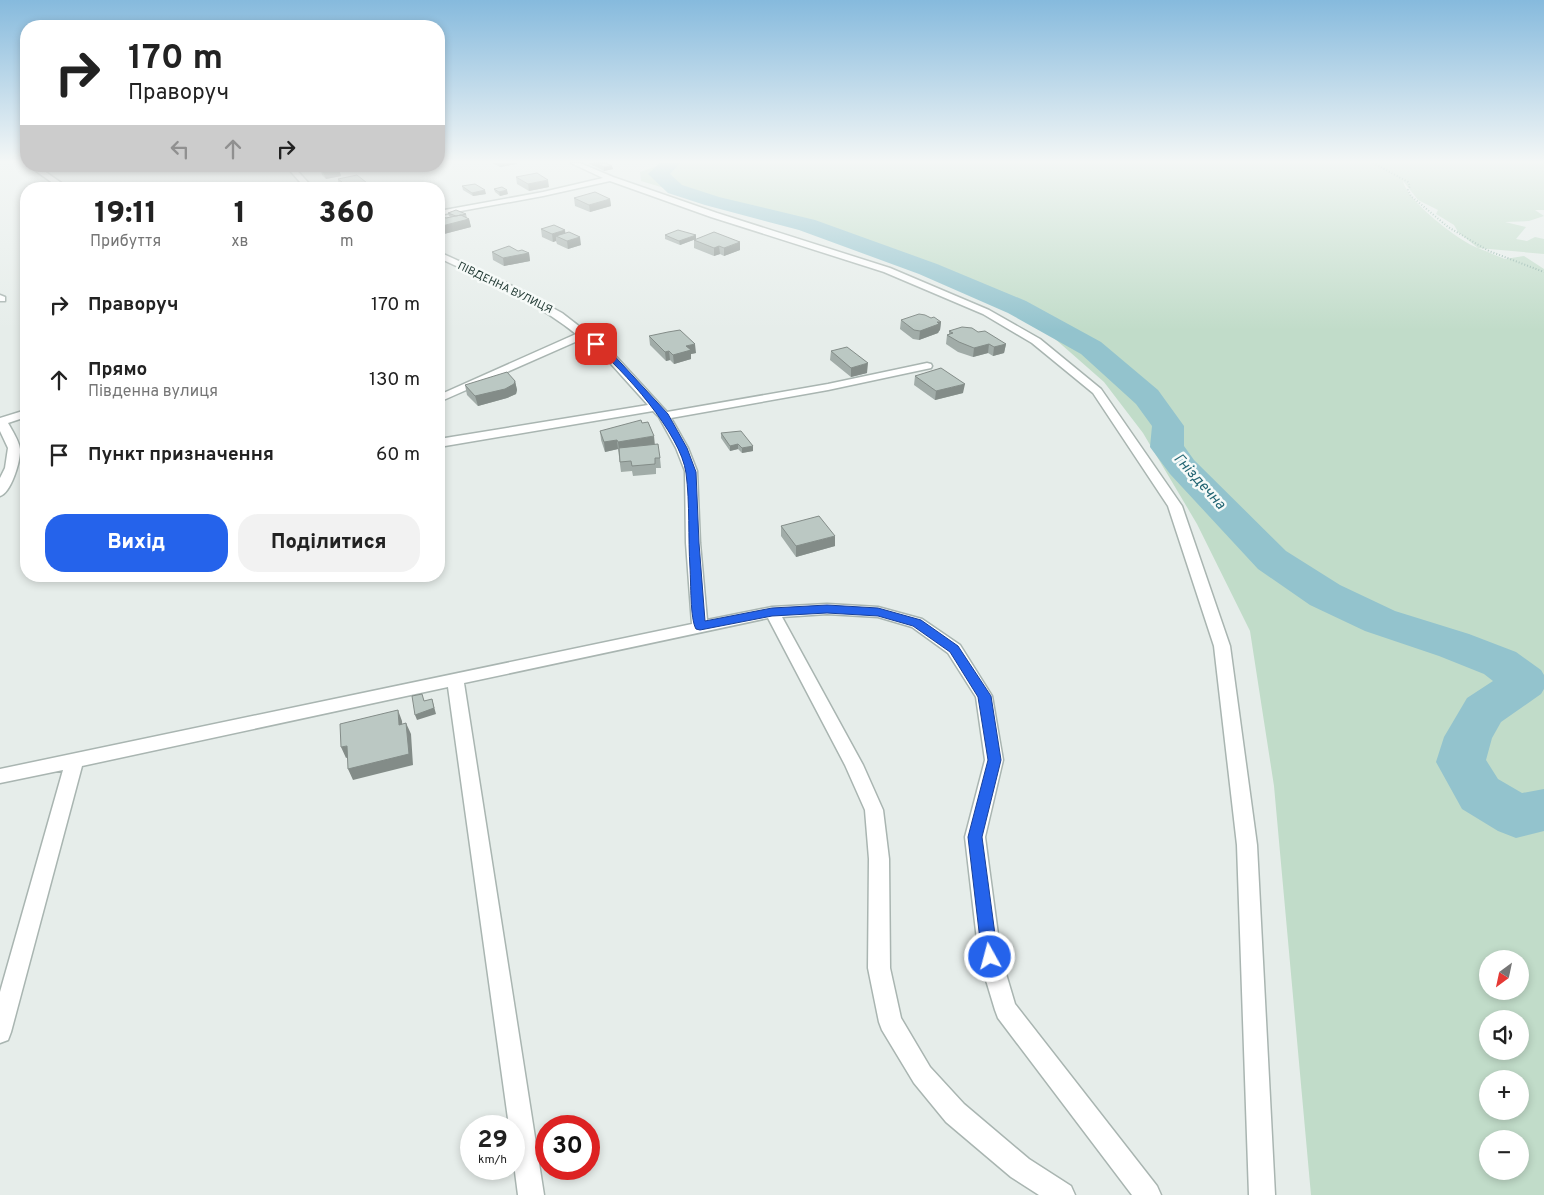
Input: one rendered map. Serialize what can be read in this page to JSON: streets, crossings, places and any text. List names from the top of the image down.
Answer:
{
  "streets": {
    "street": ["ПІВДЕННА ВУЛИЦЯ"]
  },
  "water": ["Гніздечна"],
  "north": "bottom left",
  "page": {
    "turn": ["170 m", "Праворуч"],
    "eta": [
      "19:11",
      "Прибуття",
      "1",
      "хв",
      "360",
      "m"
    ],
    "list": [
      {
        "name": "Праворуч",
        "value": "170 m"
      },
      {
        "name": "Прямо",
        "note": "Південна вулиця",
        "value": "130 m"
      },
      {
        "name": "Пункт призначення",
        "value": "60 m"
      }
    ],
    "buttons": ["Вихід", "Поділитися"],
    "map_buttons": ["+", "−"],
    "speed": "29 km/h",
    "limit": "30"
  }
}
